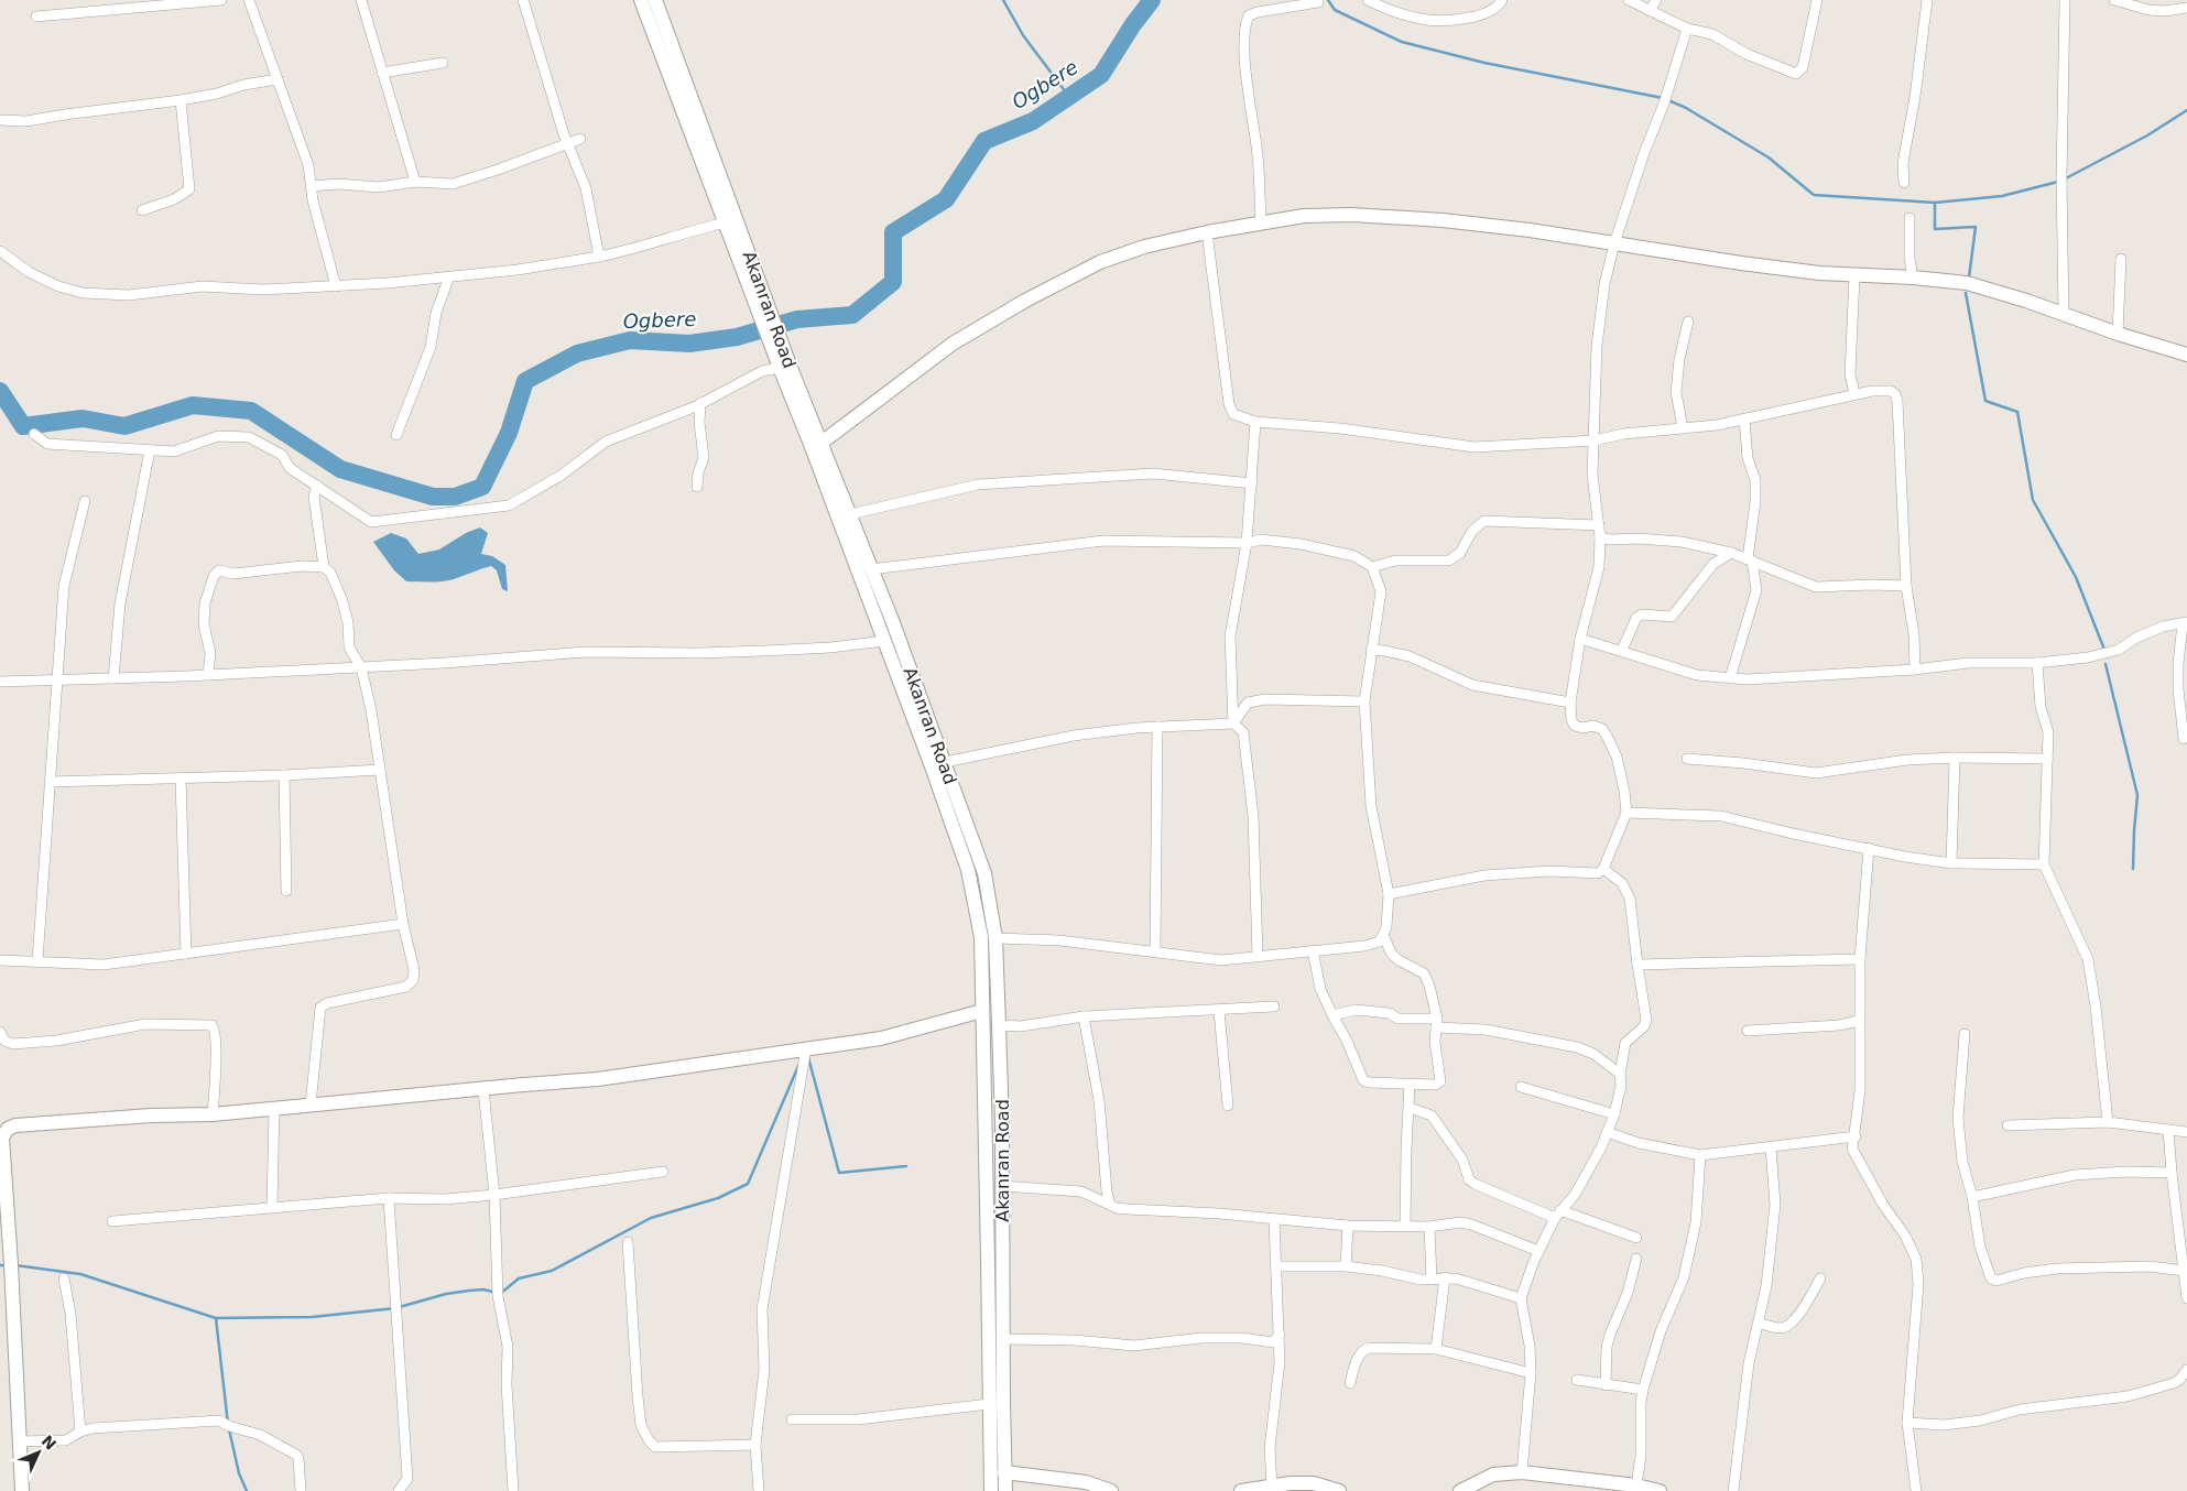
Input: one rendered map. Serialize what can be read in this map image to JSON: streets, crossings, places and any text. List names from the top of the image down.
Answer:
{
  "streets": {
    "street": ["Akanran Road"]
  },
  "water": ["Ogbere"],
  "north": "top right"
}
